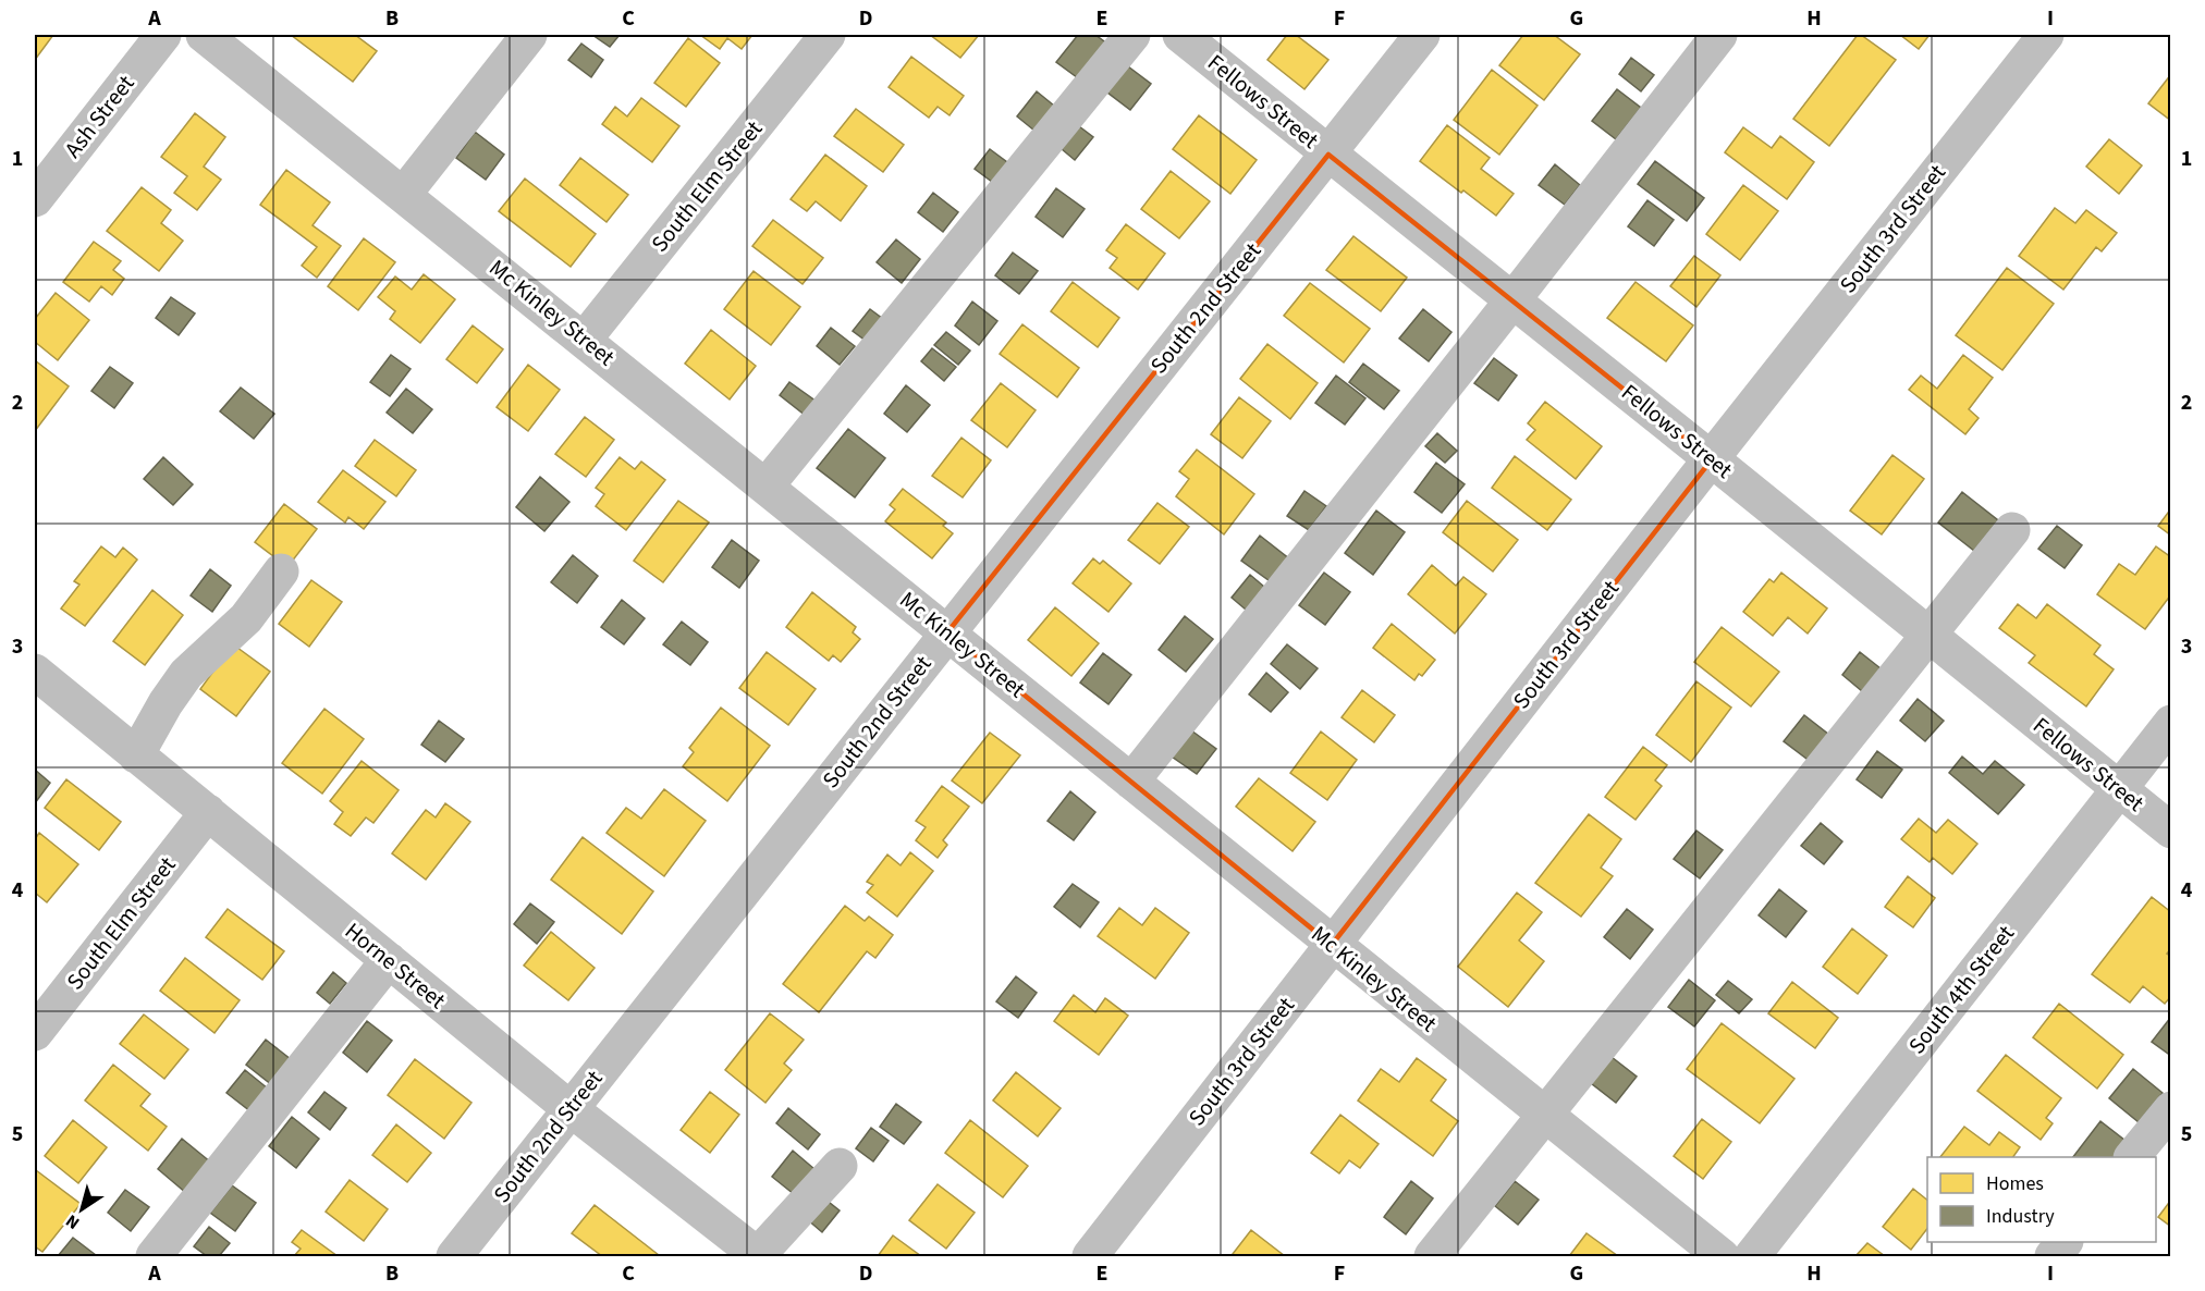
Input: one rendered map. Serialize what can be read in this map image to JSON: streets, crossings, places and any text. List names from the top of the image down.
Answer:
{
  "streets": {
    "street": [
      "Fellows Street",
      "Ash Street",
      "South Elm Street",
      "South 3rd Street",
      "South 2nd Street",
      "Mc Kinley Street",
      "Horne Street",
      "South 4th Street"
    ]
  },
  "crossings": [
    ["Fellows Street", "South 3rd Street"],
    ["Fellows Street", "South 2nd Street"],
    ["Fellows Street", "South 4th Street"],
    ["South Elm Street", "Mc Kinley Street"],
    ["South Elm Street", "Horne Street"],
    ["South 3rd Street", "Mc Kinley Street"],
    ["South 2nd Street", "Mc Kinley Street"],
    ["South 2nd Street", "Horne Street"]
  ],
  "legend": ["Homes", "Industry"],
  "north": "bottom left",
  "grid": {
    "columns": [
      "A",
      "B",
      "C",
      "D",
      "E",
      "F",
      "G",
      "H",
      "I"
    ],
    "rows": [
      "1",
      "2",
      "3",
      "4",
      "5"
    ]
  }
}
